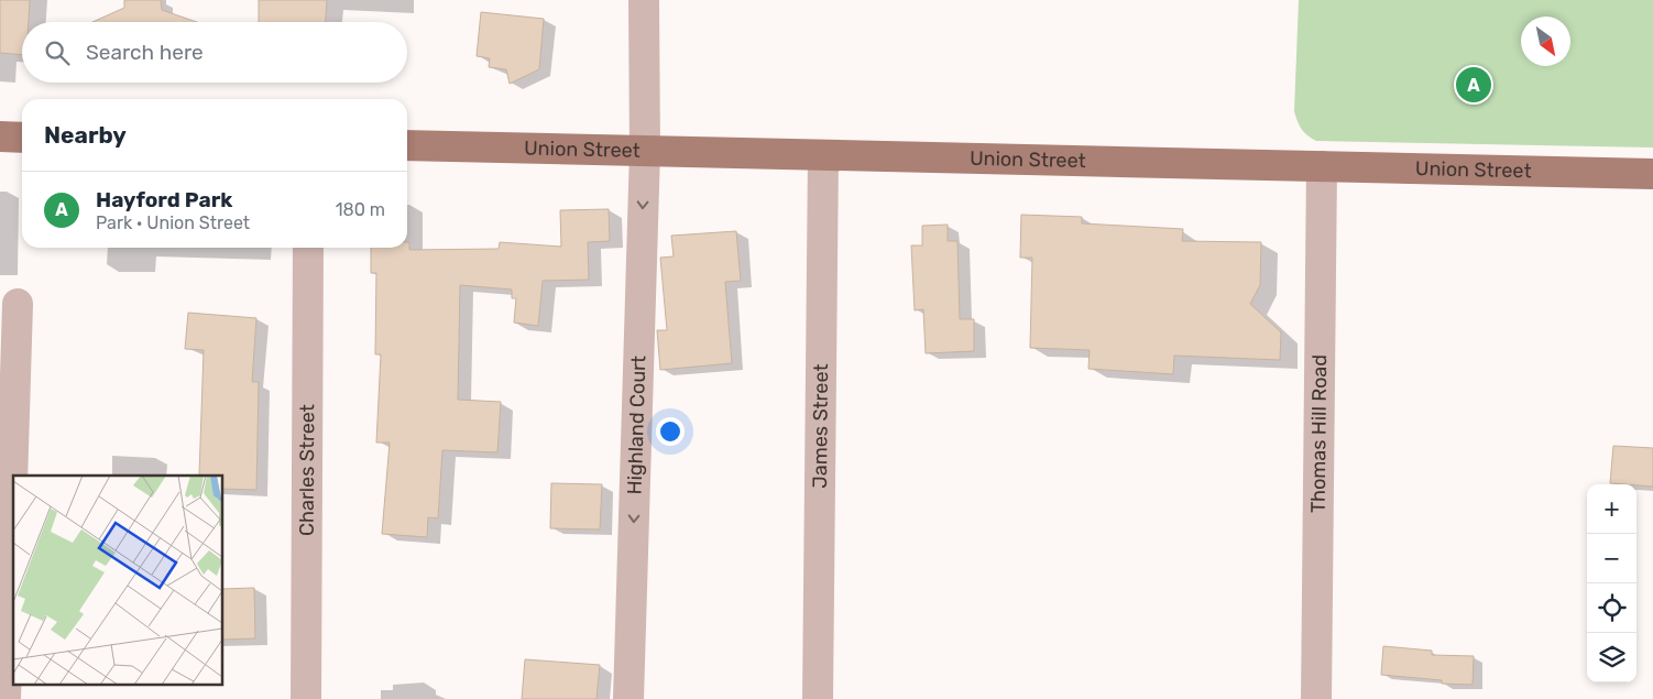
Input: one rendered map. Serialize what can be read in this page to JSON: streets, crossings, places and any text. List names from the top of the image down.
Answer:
{
  "streets": {
    "main road": ["Union Street"],
    "street": [
      "Highland Court",
      "James Street",
      "Thomas Hill Road",
      "Charles Street"
    ]
  },
  "crossings": [
    ["Union Street", "Highland Court"],
    ["Union Street", "James Street"],
    ["Union Street", "Thomas Hill Road"]
  ],
  "one_way": ["Highland Court"],
  "north": "bottom right",
  "page": {
    "search": "Search here",
    "pins": "A",
    "heading": "Nearby",
    "list": [
      {
        "mark": "A",
        "name": "Hayford Park",
        "note": "Park · Union Street",
        "value": "180 m"
      }
    ],
    "map_buttons": ["+", "−"]
  }
}
